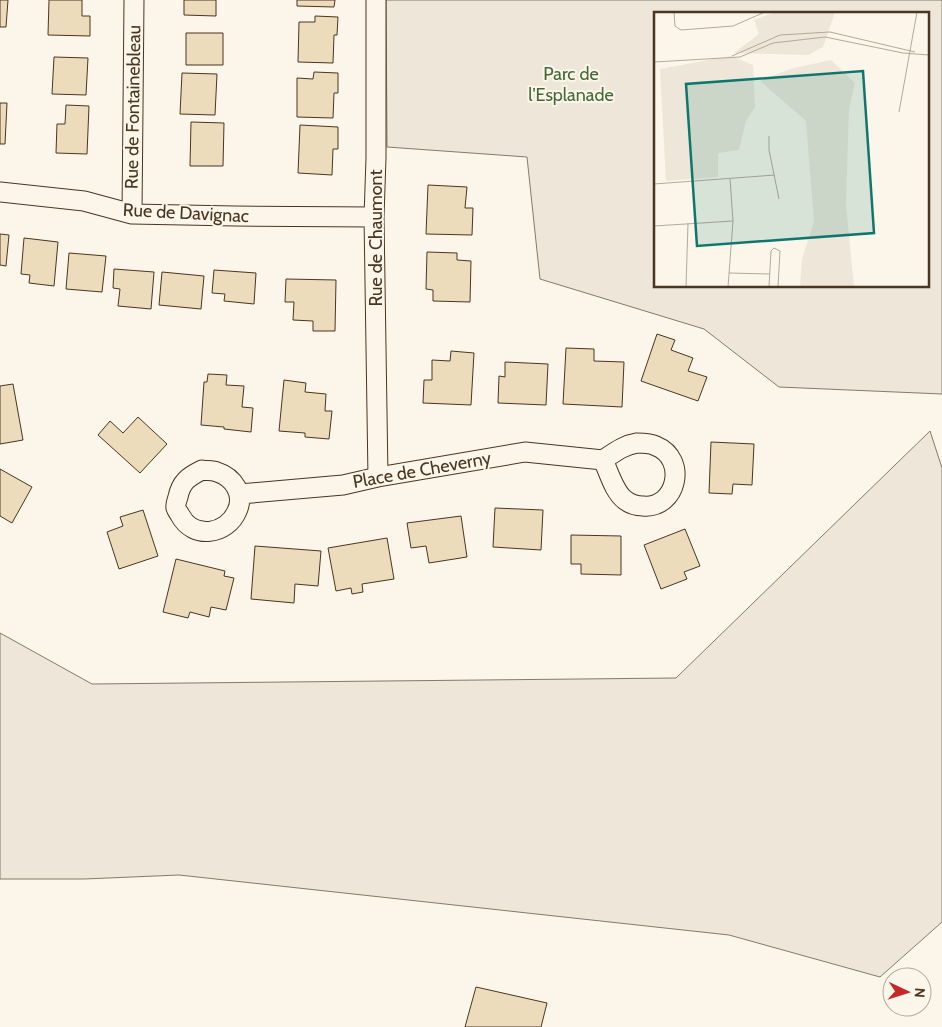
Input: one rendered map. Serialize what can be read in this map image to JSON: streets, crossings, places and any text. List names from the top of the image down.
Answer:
{
  "streets": {
    "street": [
      "Rue de Fontainebleau",
      "Rue de Davignac",
      "Rue de Chaumont",
      "Place de Cheverny"
    ]
  },
  "crossings": [
    ["Rue de Fontainebleau", "Rue de Davignac"],
    ["Rue de Davignac", "Rue de Chaumont"],
    ["Rue de Chaumont", "Place de Cheverny"]
  ],
  "parks": ["Parc de l'Esplanade"],
  "north": "right"
}
